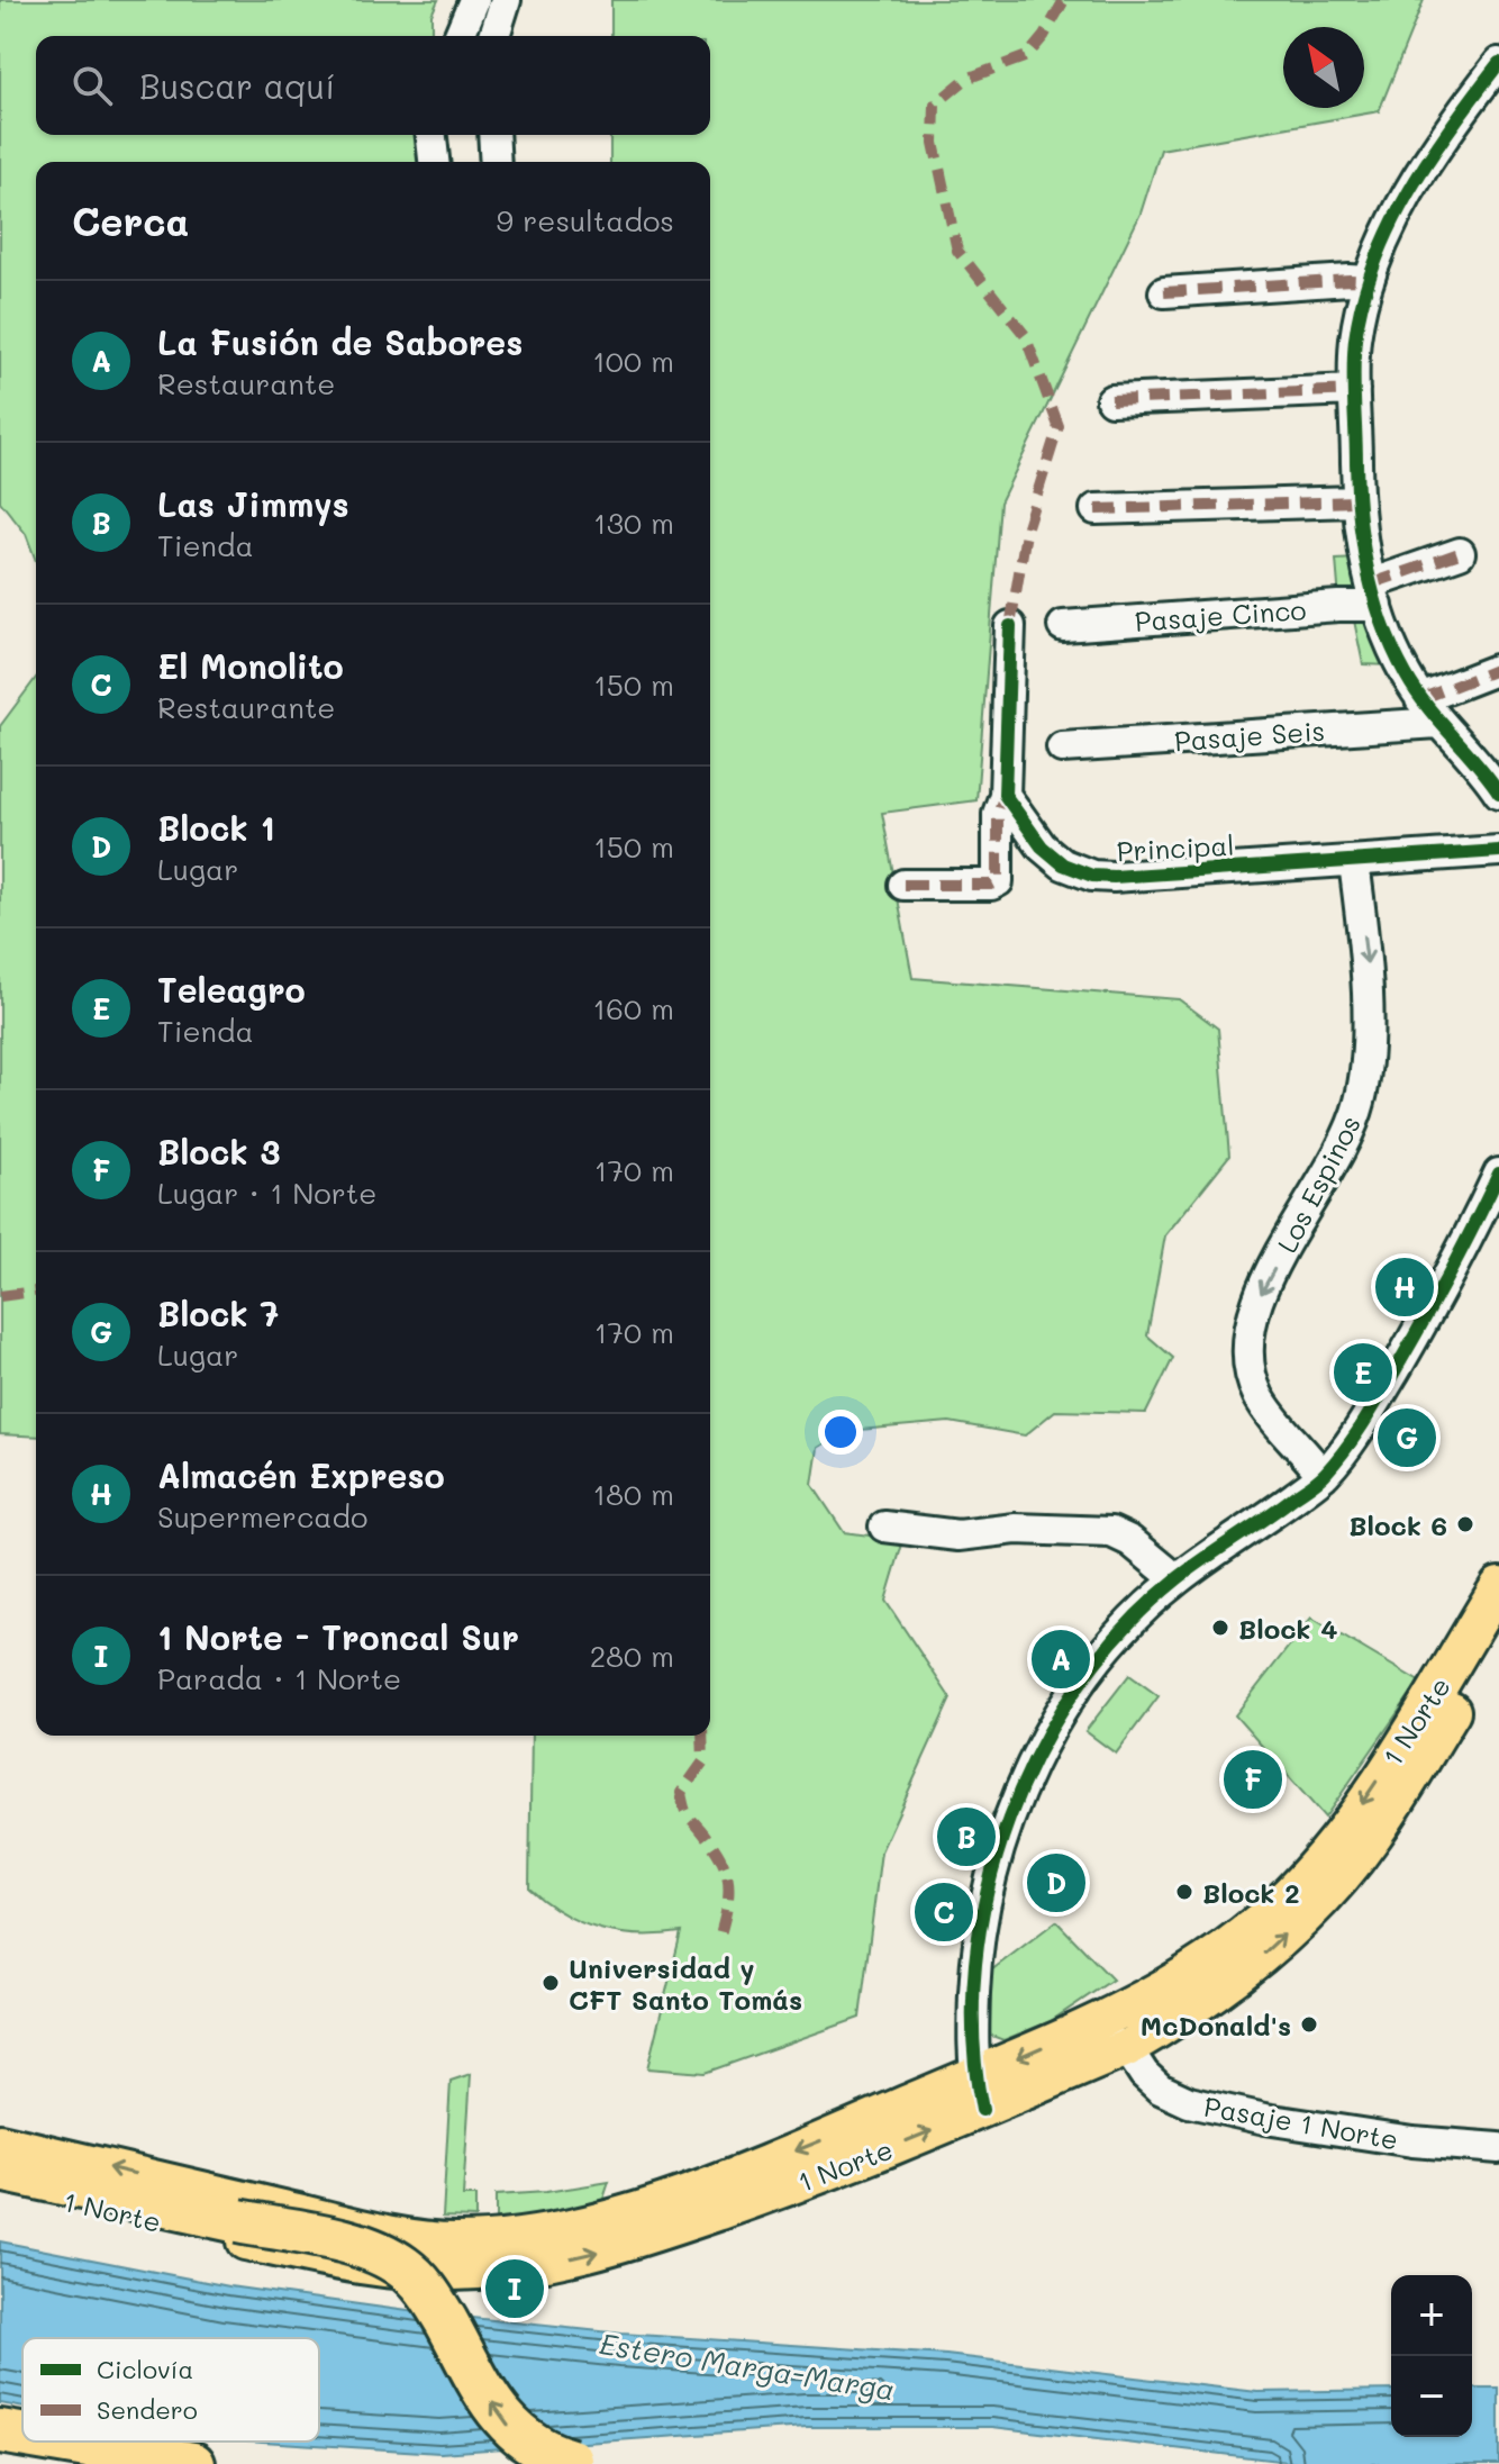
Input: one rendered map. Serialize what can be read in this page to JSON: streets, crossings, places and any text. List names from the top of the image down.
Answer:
{
  "streets": {
    "main road": ["1 Norte"],
    "street": [
      "Pasaje Cinco",
      "Pasaje Seis",
      "Principal",
      "Los Espinos",
      "Pasaje 1 Norte"
    ]
  },
  "crossings": [
    ["Principal", "Los Espinos"],
    ["1 Norte", "Pasaje 1 Norte"]
  ],
  "one_way": ["Los Espinos"],
  "water": ["Estero Marga-Marga"],
  "places": [
    "Block 6",
    "Block 4",
    "Block 2",
    "Universidad y CFT Santo Tomás",
    "McDonald's"
  ],
  "legend": ["Ciclovía", "Sendero"],
  "north": "top left",
  "page": {
    "search": "Buscar aquí",
    "heading": ["Cerca", "9 resultados"],
    "list": [
      {
        "mark": "A",
        "name": "La Fusión de Sabores",
        "note": "Restaurante",
        "value": "100 m"
      },
      {
        "mark": "B",
        "name": "Las Jimmys",
        "note": "Tienda",
        "value": "130 m"
      },
      {
        "mark": "C",
        "name": "El Monolito",
        "note": "Restaurante",
        "value": "150 m"
      },
      {
        "mark": "D",
        "name": "Block 1",
        "note": "Lugar",
        "value": "150 m"
      },
      {
        "mark": "E",
        "name": "Teleagro",
        "note": "Tienda",
        "value": "160 m"
      },
      {
        "mark": "F",
        "name": "Block 3",
        "note": "Lugar · 1 Norte",
        "value": "170 m"
      },
      {
        "mark": "G",
        "name": "Block 7",
        "note": "Lugar",
        "value": "170 m"
      },
      {
        "mark": "H",
        "name": "Almacén Expreso",
        "note": "Supermercado",
        "value": "180 m"
      },
      {
        "mark": "I",
        "name": "1 Norte - Troncal Sur",
        "note": "Parada · 1 Norte",
        "value": "280 m"
      }
    ],
    "pins": [
      "H",
      "E",
      "G",
      "A",
      "F",
      "B",
      "D",
      "C",
      "I"
    ],
    "map_buttons": ["+", "−"]
  }
}
